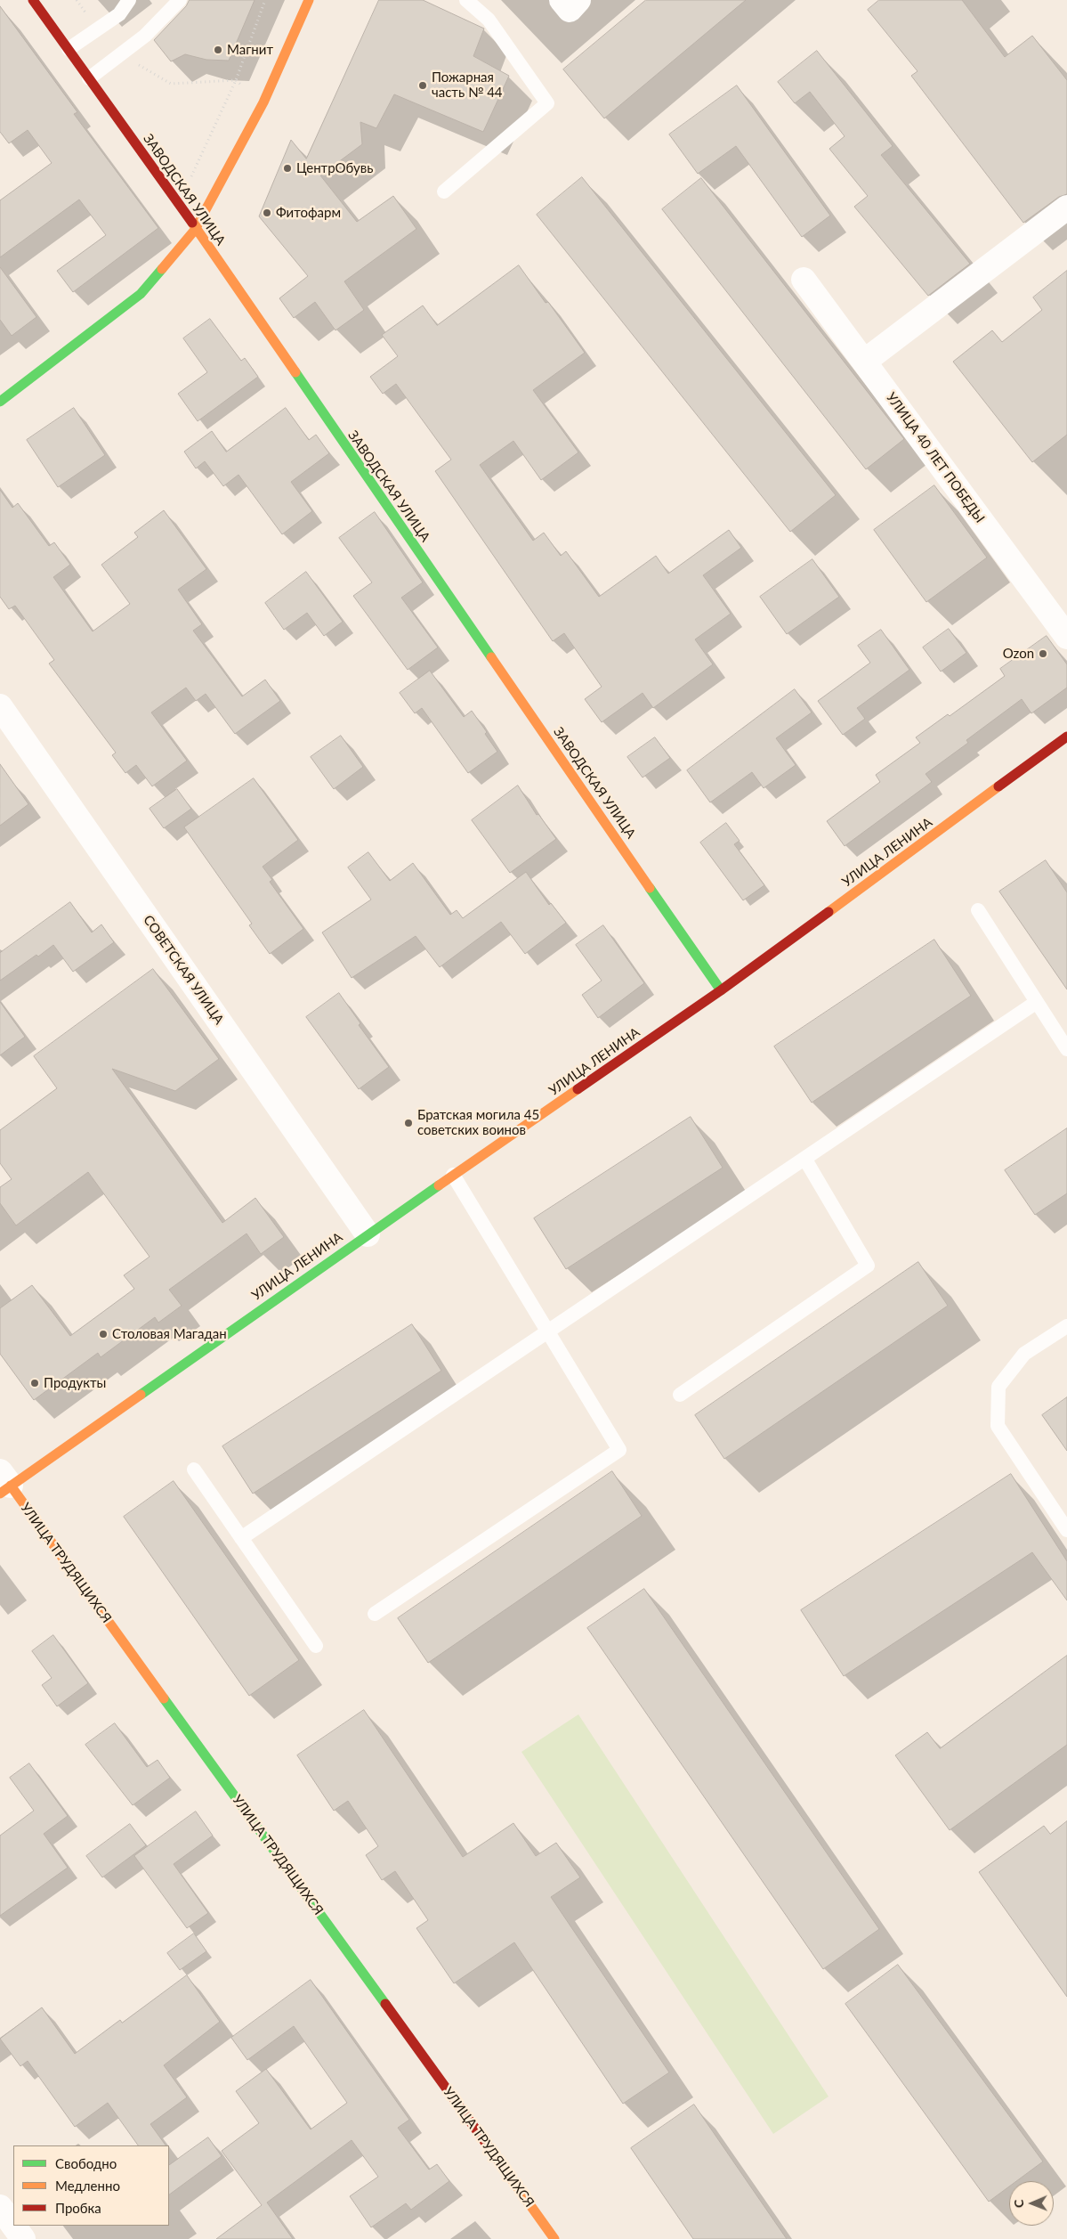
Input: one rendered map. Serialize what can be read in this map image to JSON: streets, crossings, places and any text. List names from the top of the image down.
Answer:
{
  "streets": {
    "street": [
      "ЗАВОДСКАЯ УЛИЦА",
      "УЛИЦА 40 ЛЕТ ПОБЕДЫ",
      "УЛИЦА ЛЕНИНА",
      "СОВЕТСКАЯ УЛИЦА",
      "УЛИЦА ТРУДЯЩИХСЯ"
    ]
  },
  "crossings": [
    ["ЗАВОДСКАЯ УЛИЦА", "УЛИЦА ЛЕНИНА"],
    ["УЛИЦА ЛЕНИНА", "СОВЕТСКАЯ УЛИЦА"],
    ["УЛИЦА ЛЕНИНА", "УЛИЦА ТРУДЯЩИХСЯ"]
  ],
  "places": [
    "Магнит",
    "Пожарная часть № 44",
    "ЦентрОбувь",
    "Фитофарм",
    "Ozon",
    "Братская могила 45 советских воинов",
    "Столовая Магадан",
    "Продукты"
  ],
  "legend": ["Свободно", "Медленно", "Пробка"],
  "north": "left"
}
